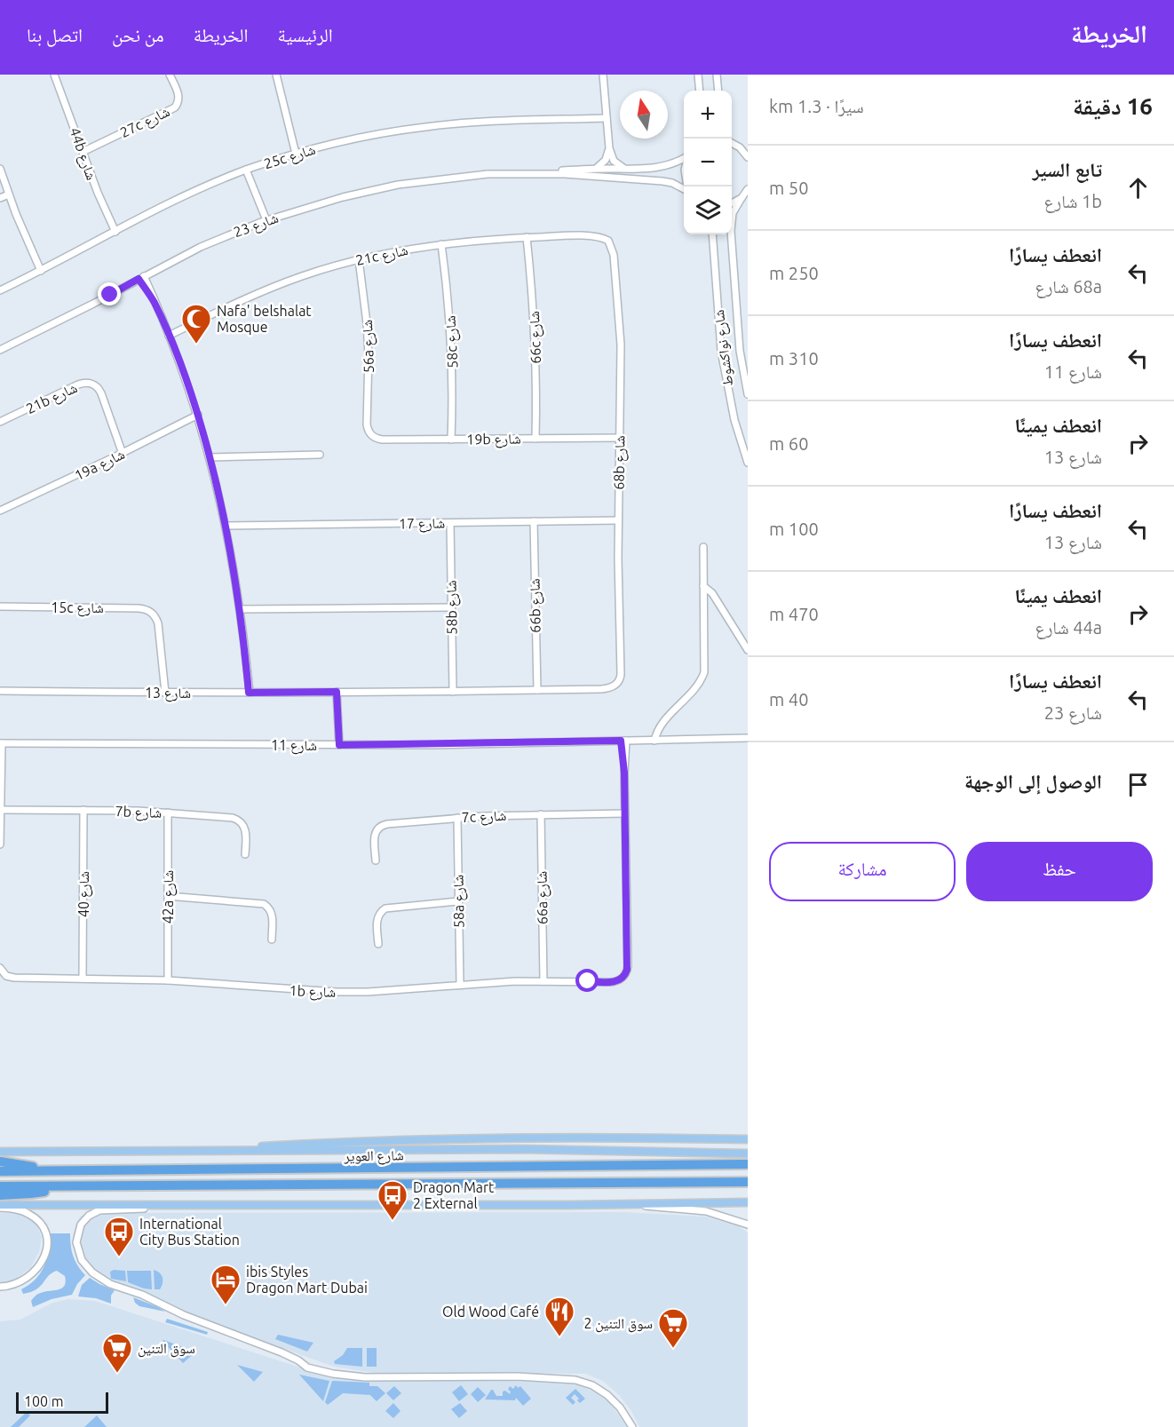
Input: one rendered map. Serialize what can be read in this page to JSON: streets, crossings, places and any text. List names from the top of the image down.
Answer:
{
  "streets": {
    "highway": ["شارع العوير"],
    "street": [
      "27c شارع",
      "44b شارع",
      "25c شارع",
      "شارع 23",
      "21c شارع",
      "66c شارع",
      "58c شارع",
      "56a شارع",
      "شارع نواكشوط",
      "21b شارع",
      "19b شارع",
      "68b شارع",
      "19a شارع",
      "شارع 17",
      "66b شارع",
      "15c شارع",
      "58b شارع",
      "شارع 13",
      "شارع 11",
      "7b شارع",
      "7c شارع",
      "شارع 40",
      "42a شارع",
      "66a شارع",
      "58a شارع",
      "1b شارع"
    ]
  },
  "crossings": [
    ["27c شارع", "44b شارع"],
    ["44b شارع", "25c شارع"],
    ["21c شارع", "66c شارع"],
    ["21c شارع", "58c شارع"],
    ["21c شارع", "56a شارع"],
    ["21c شارع", "68b شارع"],
    ["66c شارع", "19b شارع"],
    ["58c شارع", "19b شارع"],
    ["56a شارع", "19b شارع"],
    ["21b شارع", "19a شارع"],
    ["19b شارع", "68b شارع"],
    ["68b شارع", "شارع 17"],
    ["68b شارع", "شارع 13"],
    ["شارع 17", "66b شارع"],
    ["شارع 17", "58b شارع"],
    ["66b شارع", "شارع 13"],
    ["15c شارع", "شارع 13"],
    ["58b شارع", "شارع 13"],
    ["7b شارع", "شارع 40"],
    ["7b شارع", "42a شارع"],
    ["7c شارع", "66a شارع"],
    ["7c شارع", "58a شارع"],
    ["7c شارع", "1b شارع"],
    ["شارع 40", "1b شارع"],
    ["42a شارع", "1b شارع"],
    ["66a شارع", "1b شارع"],
    ["58a شارع", "1b شارع"]
  ],
  "places": {
    "mosque": ["Nafa' belshalat Mosque"],
    "bus stop": ["Dragon Mart 2 External", "International City Bus Station"],
    "hotel": ["ibis Styles Dragon Mart Dubai"],
    "restaurant": ["Old Wood Café"],
    "supermarket": ["سوق التنين 2", "سوق التنين"]
  },
  "scale_bar": "100 m",
  "north": "top",
  "page": {
    "header": "الخريطة",
    "nav": [
      "الرئيسية",
      "الخريطة",
      "من نحن",
      "اتصل بنا"
    ],
    "heading": ["16 دقيقة", "سيرًا · 1.3 km"],
    "map_buttons": ["+", "−"],
    "list": [
      ["تابع السير", "1b شارع", "50 m"],
      ["انعطف يسارًا", "68a شارع", "250 m"],
      ["انعطف يسارًا", "شارع 11", "310 m"],
      ["انعطف يمينًا", "شارع 13", "60 m"],
      ["انعطف يسارًا", "شارع 13", "100 m"],
      ["انعطف يمينًا", "44a شارع", "470 m"],
      ["انعطف يسارًا", "شارع 23", "40 m"],
      "الوصول إلى الوجهة"
    ],
    "buttons": ["حفظ", "مشاركة"],
    "scale": "100 m"
  }
}
